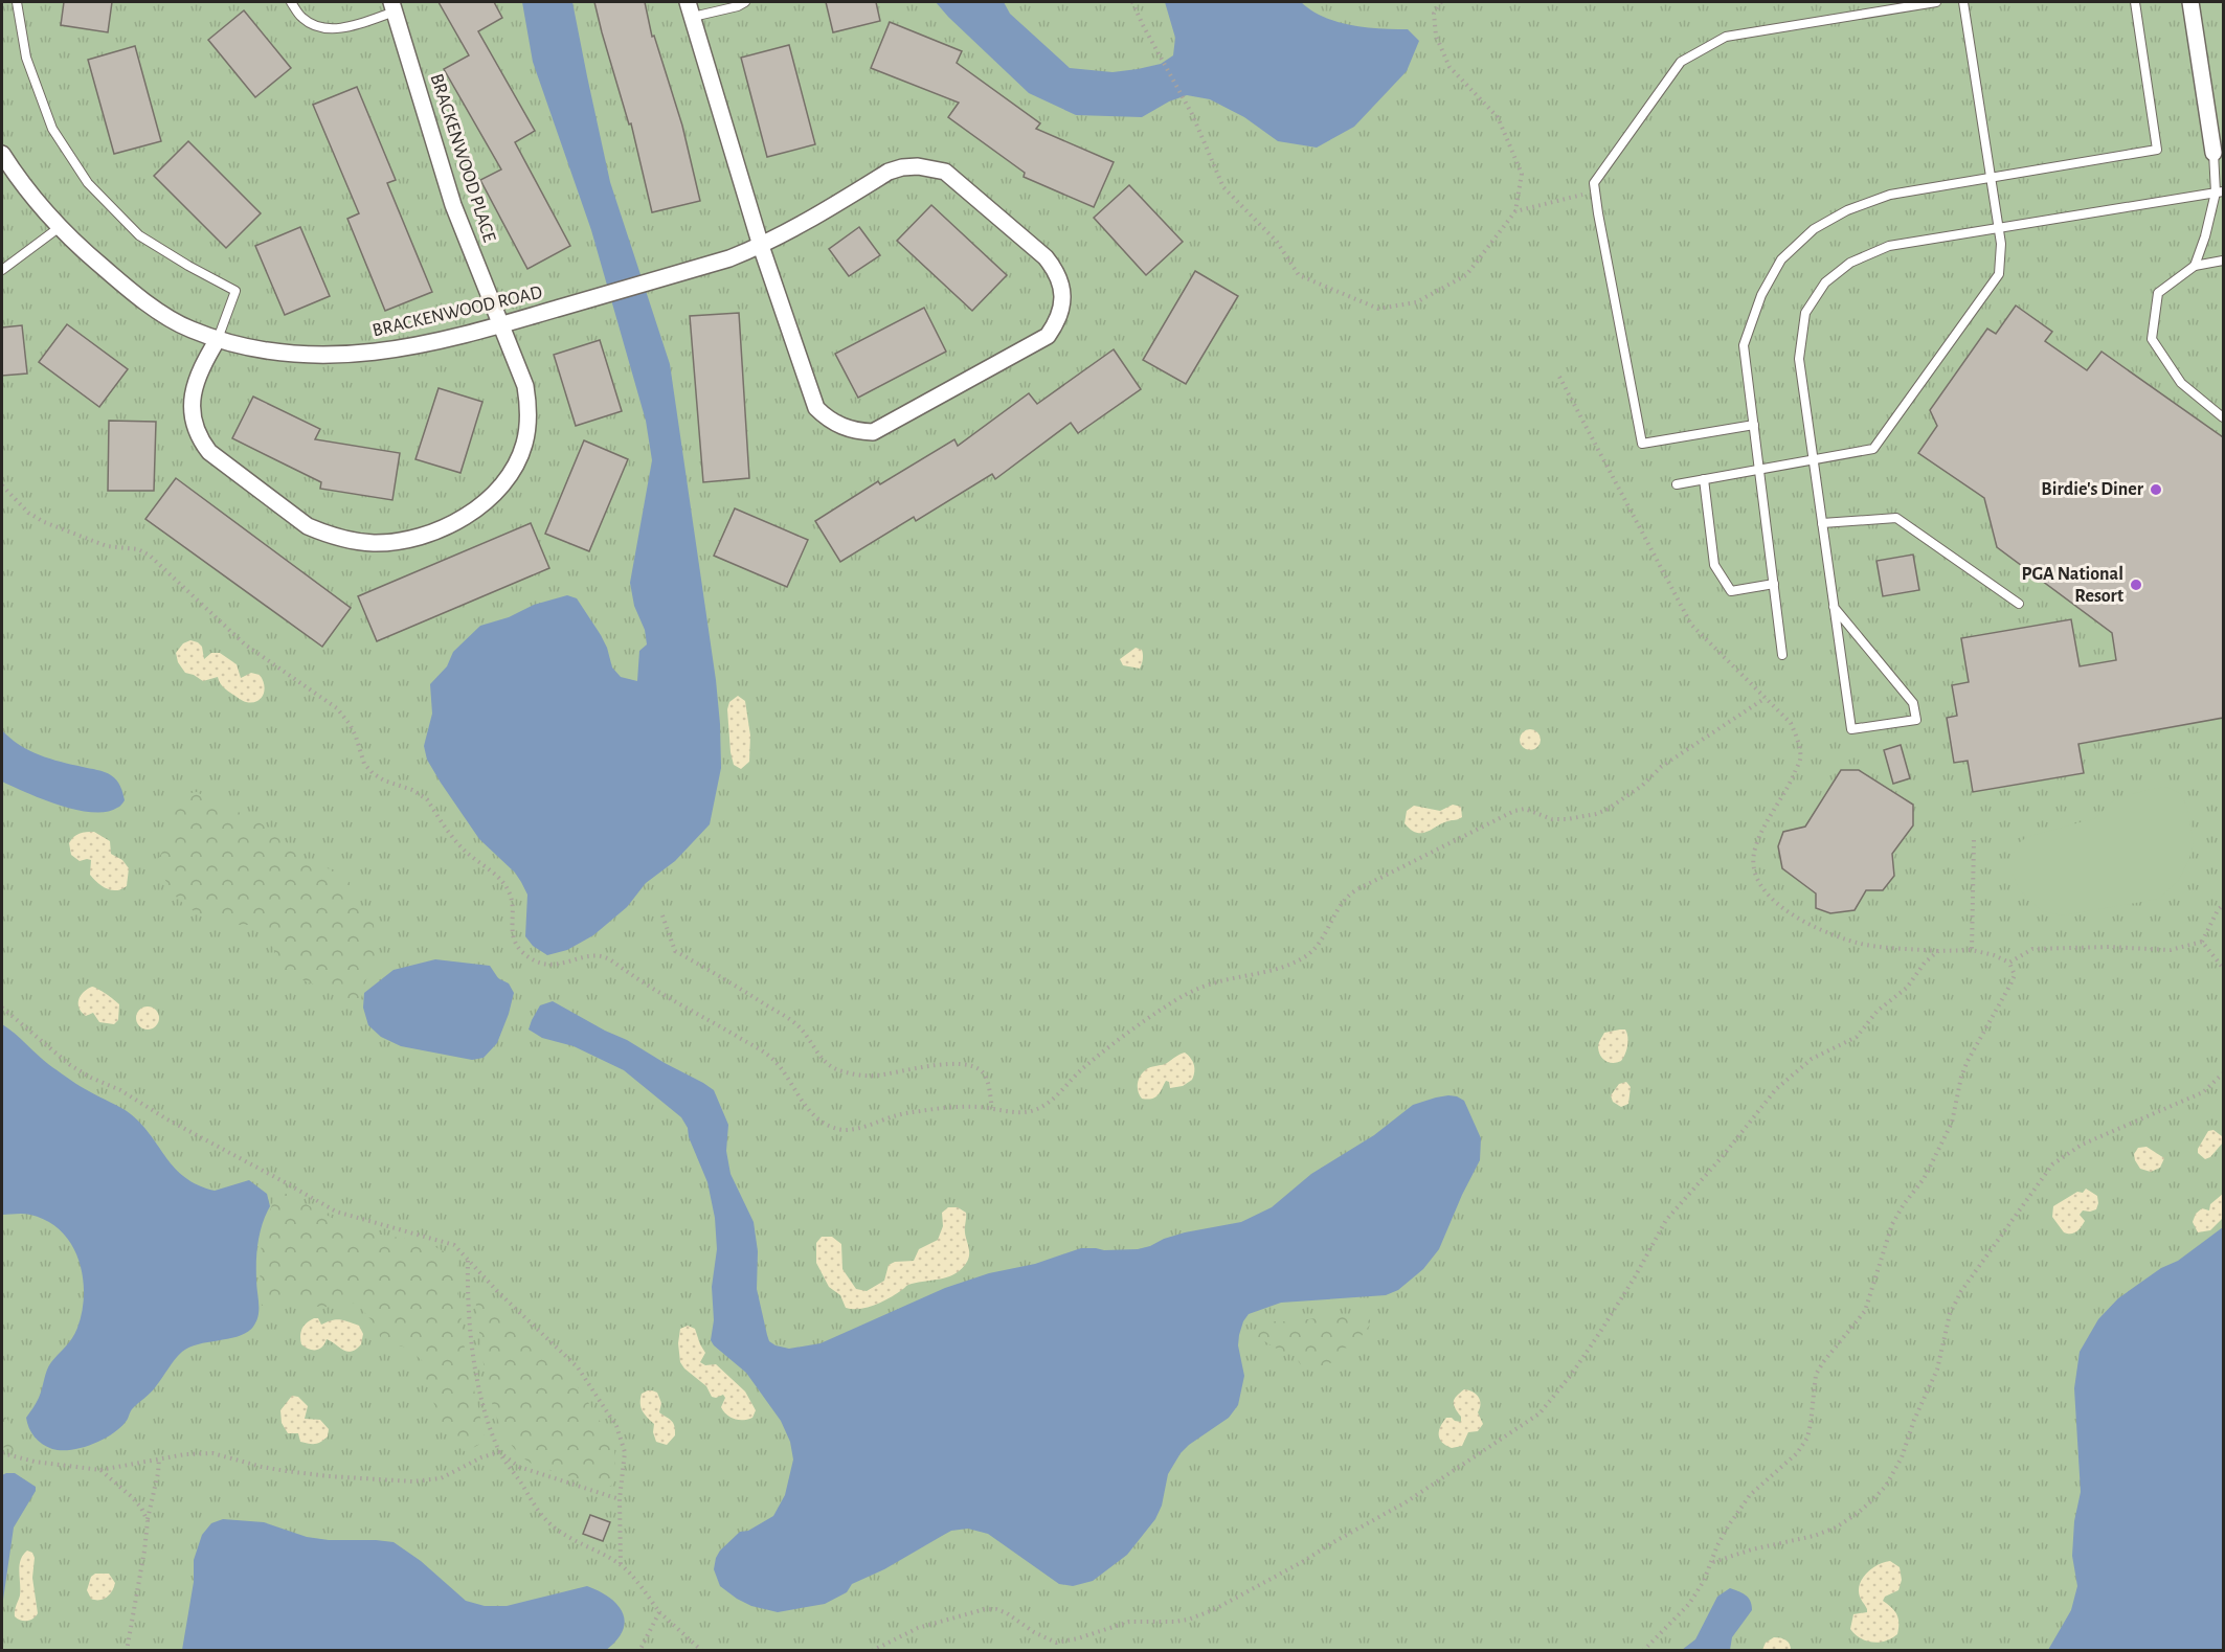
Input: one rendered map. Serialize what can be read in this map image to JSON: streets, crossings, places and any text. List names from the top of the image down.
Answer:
{
  "streets": {
    "street": ["BRACKENWOOD PLACE", "BRACKENWOOD ROAD"]
  },
  "crossings": [
    ["BRACKENWOOD PLACE", "BRACKENWOOD ROAD"]
  ],
  "places": ["Birdie's Diner", "PGA National Resort"]
}
